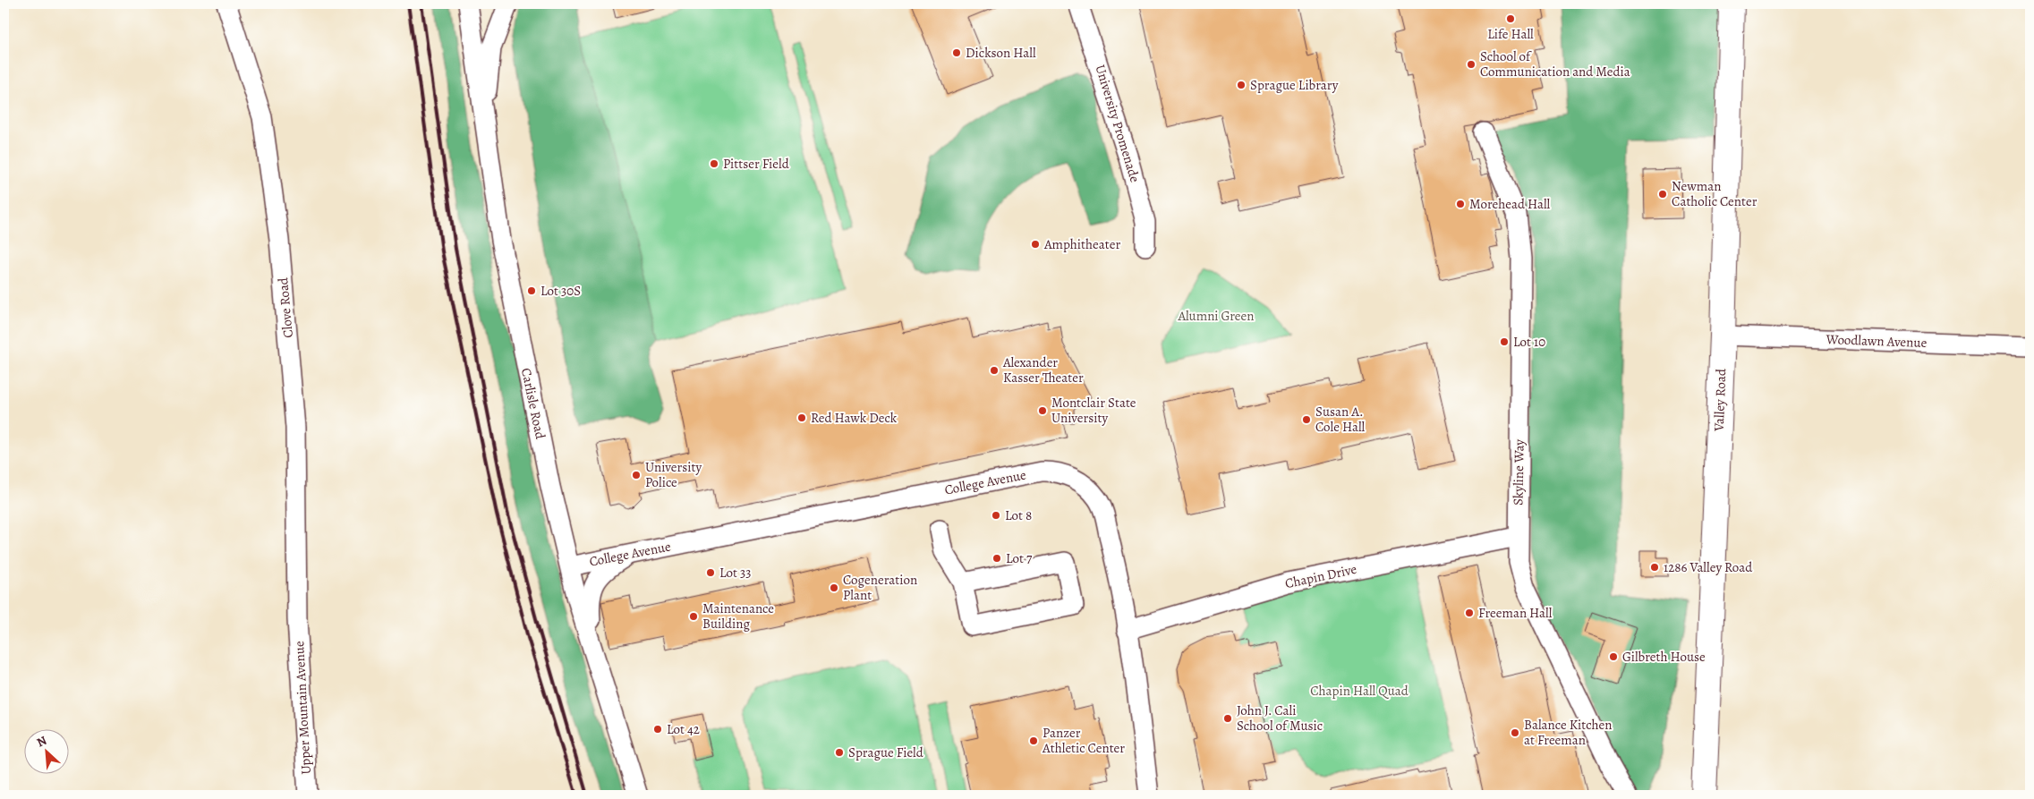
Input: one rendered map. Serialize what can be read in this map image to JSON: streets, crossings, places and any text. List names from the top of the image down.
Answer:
{
  "streets": {
    "main road": ["Valley Road"],
    "street": [
      "University Promenade",
      "Clove Road",
      "Woodlawn Avenue",
      "Carlisle Road",
      "Skyline Way",
      "College Avenue",
      "Chapin Drive",
      "Upper Mountain Avenue"
    ]
  },
  "crossings": [
    ["Clove Road", "Upper Mountain Avenue"],
    ["Woodlawn Avenue", "Valley Road"],
    ["Carlisle Road", "College Avenue"],
    ["Skyline Way", "Chapin Drive"],
    ["College Avenue", "Chapin Drive"]
  ],
  "parks": ["Alumni Green", "Chapin Hall Quad"],
  "places": [
    "Life Hall",
    "Dickson Hall",
    "School of Communication and Media",
    "Sprague Library",
    "Pittser Field",
    "Newman Catholic Center",
    "Morehead Hall",
    "Amphitheater",
    "Lot 30S",
    "Lot 10",
    "Alexander Kasser Theater",
    "Montclair State University",
    "Red Hawk Deck",
    "Susan A. Cole Hall",
    "University Police",
    "Lot 8",
    "Lot 7",
    "1286 Valley Road",
    "Lot 33",
    "Cogeneration Plant",
    "Freeman Hall",
    "Maintenance Building",
    "Gilbreth House",
    "John J. Cali School of Music",
    "Lot 42",
    "Balance Kitchen at Freeman",
    "Panzer Athletic Center",
    "Sprague Field"
  ],
  "north": "top left"
}
